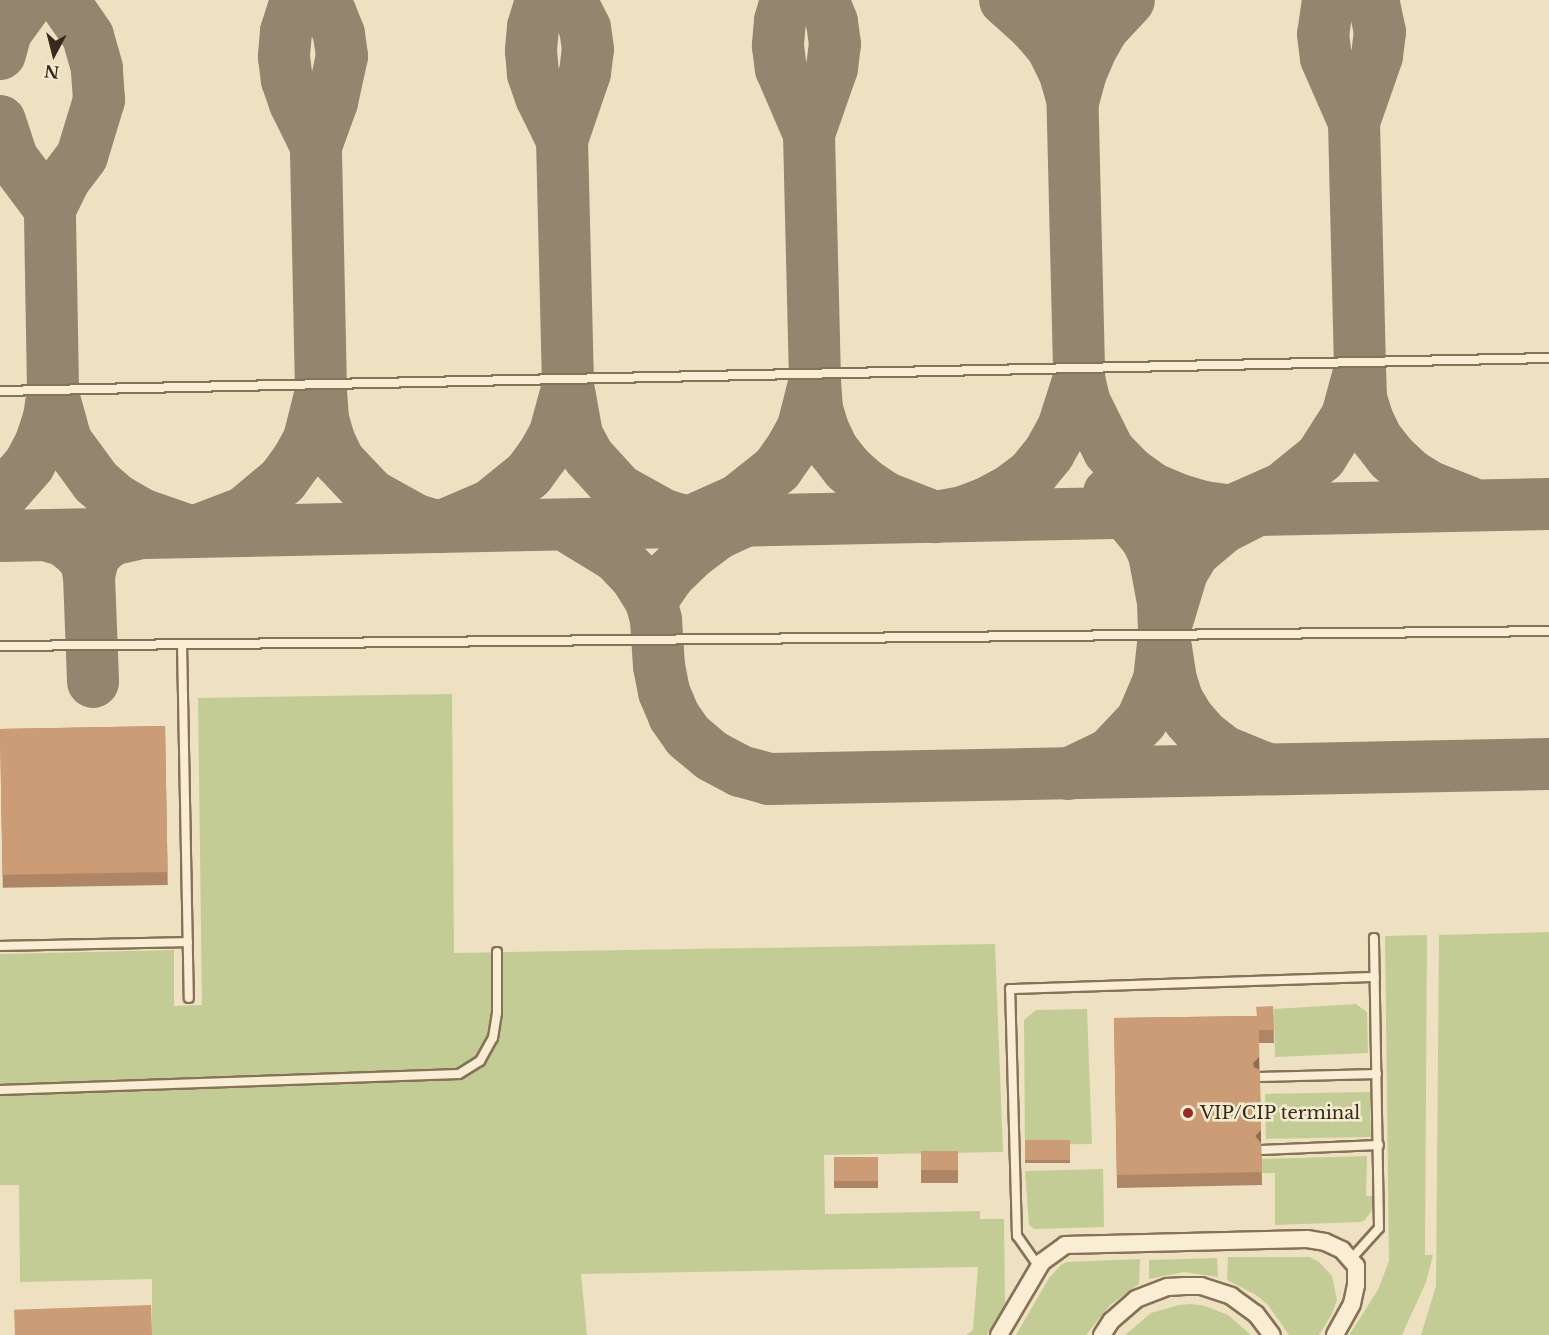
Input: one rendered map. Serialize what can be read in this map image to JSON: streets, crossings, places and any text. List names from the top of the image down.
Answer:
{
  "places": ["VIP/CIP terminal"],
  "north": "bottom"
}
